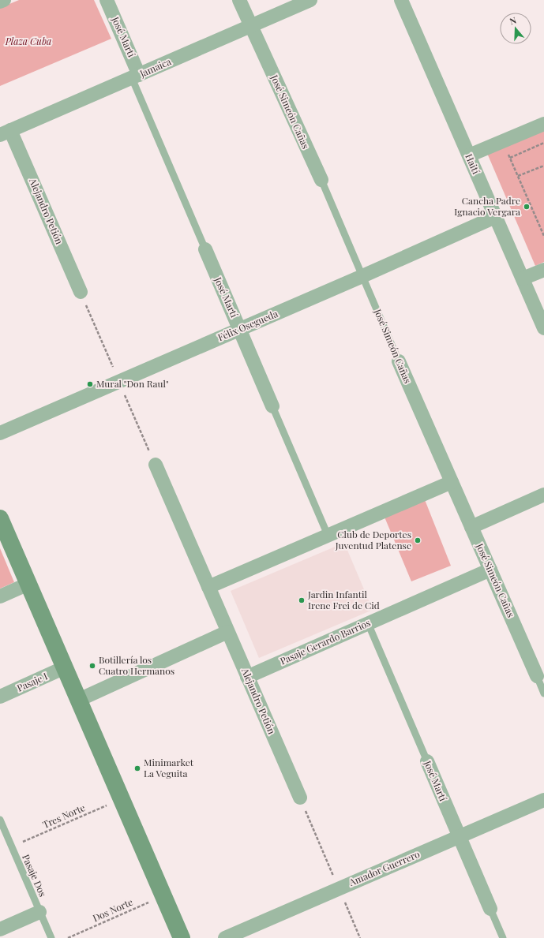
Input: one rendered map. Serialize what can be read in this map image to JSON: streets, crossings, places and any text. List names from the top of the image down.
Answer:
{
  "streets": {
    "street": [
      "José Martí",
      "Jamaica",
      "José Simeón Cañas",
      "Haití",
      "Alejandro Petión",
      "Félix Osegueda",
      "Pasaje Gerardo Barrios",
      "Pasaje I",
      "Amador Guerrero"
    ],
    "lane": ["Pasaje Dos"],
    "path": ["Tres Norte", "Dos Norte"]
  },
  "crossings": [
    ["José Martí", "Jamaica"],
    ["José Martí", "Félix Osegueda"],
    ["José Martí", "Pasaje Gerardo Barrios"],
    ["José Martí", "Amador Guerrero"],
    ["Jamaica", "José Simeón Cañas"],
    ["Jamaica", "Alejandro Petión"],
    ["José Simeón Cañas", "Félix Osegueda"],
    ["José Simeón Cañas", "Pasaje Gerardo Barrios"],
    ["Haití", "Félix Osegueda"],
    ["Alejandro Petión", "Pasaje Gerardo Barrios"],
    ["Tres Norte", "Pasaje Dos"]
  ],
  "parks": ["Plaza Cuba"],
  "places": [
    "Cancha Padre Ignacio Vergara",
    "Mural \"Don Raul\"",
    "Club de Deportes Juventud Platense",
    "Jardin Infantil Irene Frei de Cid",
    "Botillería los Cuatro Hermanos",
    "Minimarket La Veguita"
  ],
  "north": "top"
}
